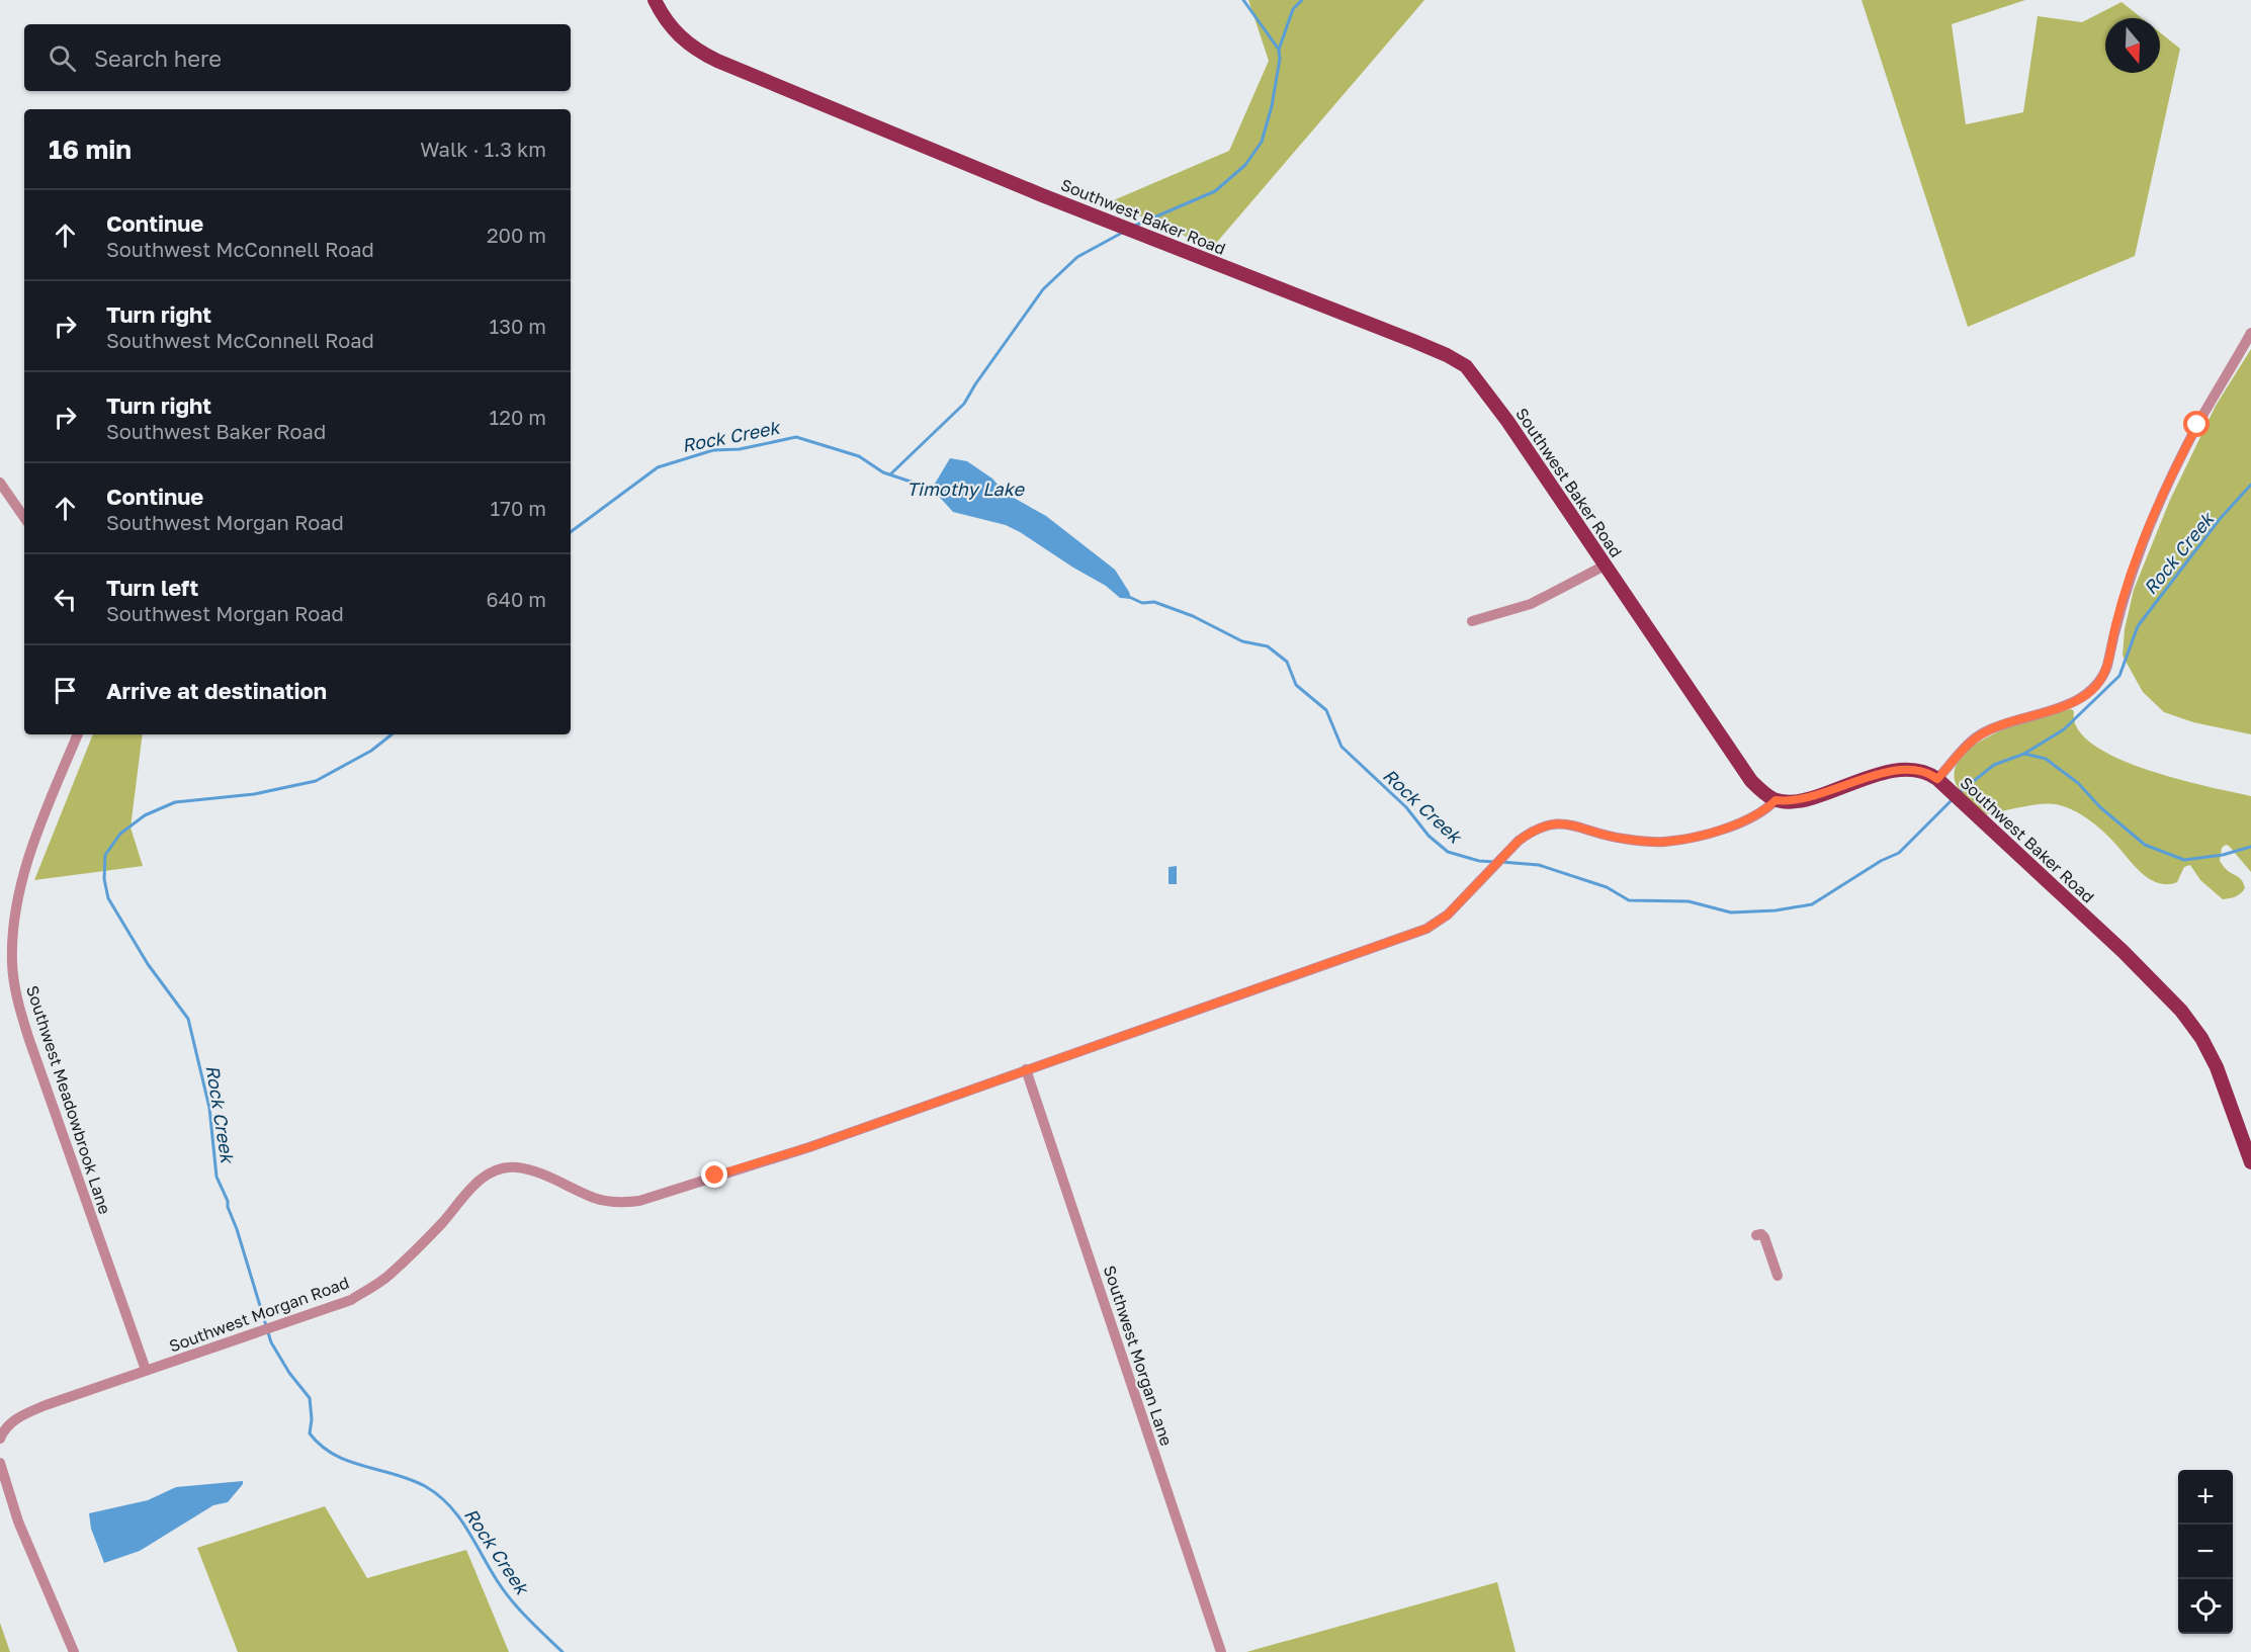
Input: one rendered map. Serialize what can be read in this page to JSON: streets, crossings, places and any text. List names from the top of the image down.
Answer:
{
  "streets": {
    "main road": ["Southwest Baker Road"],
    "street": ["Southwest Meadowbrook Lane", "Southwest Morgan Road", "Southwest Morgan Lane"]
  },
  "crossings": [
    ["Southwest Baker Road", "Southwest Morgan Road"],
    ["Southwest Meadowbrook Lane", "Southwest Morgan Road"],
    ["Southwest Morgan Road", "Southwest Morgan Lane"]
  ],
  "water": ["Rock Creek", "Timothy Lake"],
  "north": "bottom",
  "page": {
    "search": "Search here",
    "heading": ["16 min", "Walk · 1.3 km"],
    "list": [
      ["Continue", "Southwest McConnell Road", "200 m"],
      ["Turn right", "Southwest McConnell Road", "130 m"],
      ["Turn right", "Southwest Baker Road", "120 m"],
      ["Continue", "Southwest Morgan Road", "170 m"],
      ["Turn left", "Southwest Morgan Road", "640 m"],
      "Arrive at destination"
    ],
    "map_buttons": ["+", "−"]
  }
}
